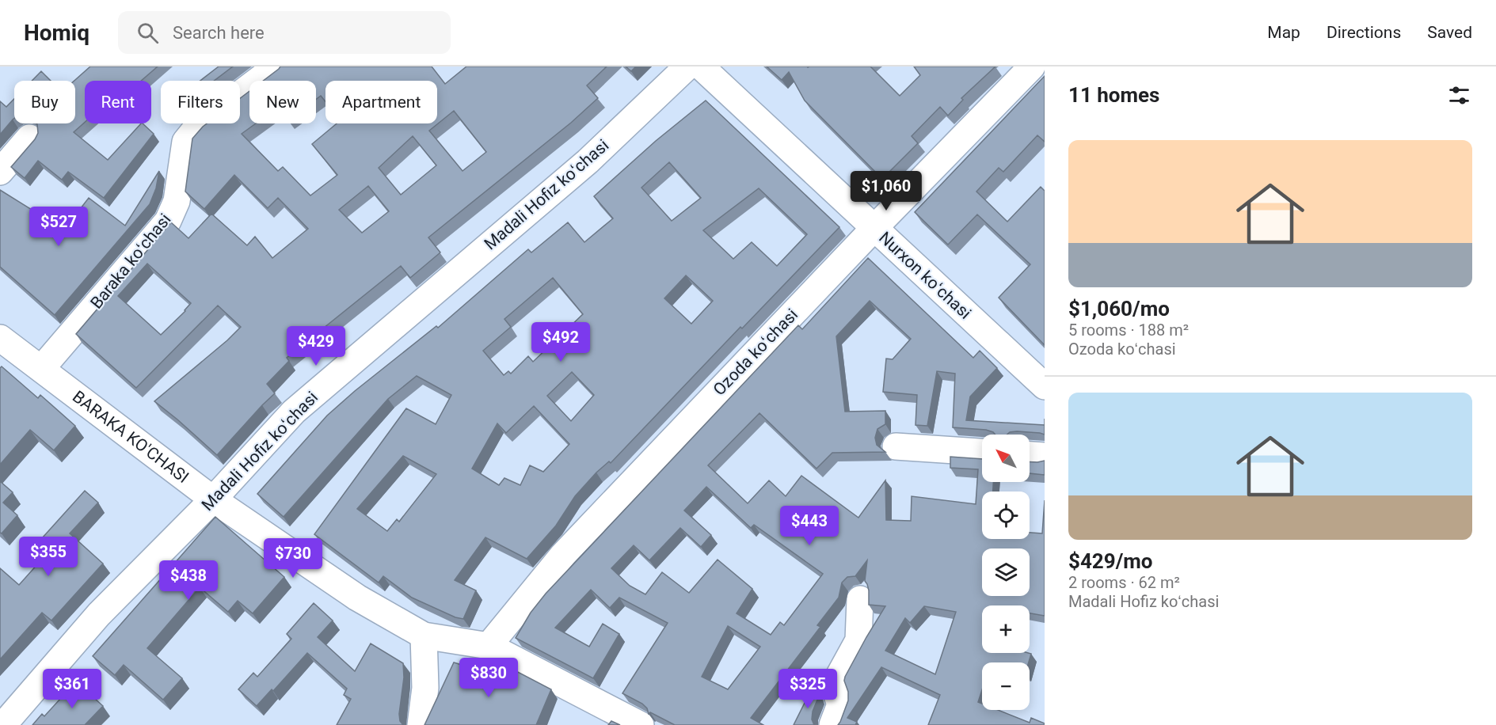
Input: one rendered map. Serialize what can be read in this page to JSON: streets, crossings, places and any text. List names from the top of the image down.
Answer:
{
  "streets": {
    "street": [
      "Madali Hofiz koʻchasi",
      "Baraka koʻchasi",
      "Nurxon koʻchasi",
      "Ozoda koʻchasi",
      "BARAKA KO'CHASI"
    ]
  },
  "crossings": [
    ["Madali Hofiz koʻchasi", "BARAKA KO'CHASI"],
    ["Baraka koʻchasi", "BARAKA KO'CHASI"],
    ["Nurxon koʻchasi", "Ozoda koʻchasi"],
    ["Ozoda koʻchasi", "BARAKA KO'CHASI"]
  ],
  "north": "top left",
  "page": {
    "header": "Homiq",
    "search": "Search here",
    "nav": ["Map", "Directions", "Saved"],
    "heading": "11 homes",
    "chip": [
      "Buy",
      "Rent",
      "Filters",
      "New",
      "Apartment"
    ],
    "list": [
      {
        "name": "$1,060/mo",
        "note": "5 rooms · 188 m² · Ozoda koʻchasi"
      },
      {
        "name": "$429/mo",
        "note": "2 rooms · 62 m² · Madali Hofiz koʻchasi"
      }
    ],
    "price": [
      "$1,060",
      "$527",
      "$492",
      "$429",
      "$443",
      "$355",
      "$730",
      "$438",
      "$830",
      "$361",
      "$325"
    ],
    "map_buttons": ["+", "−"]
  }
}
